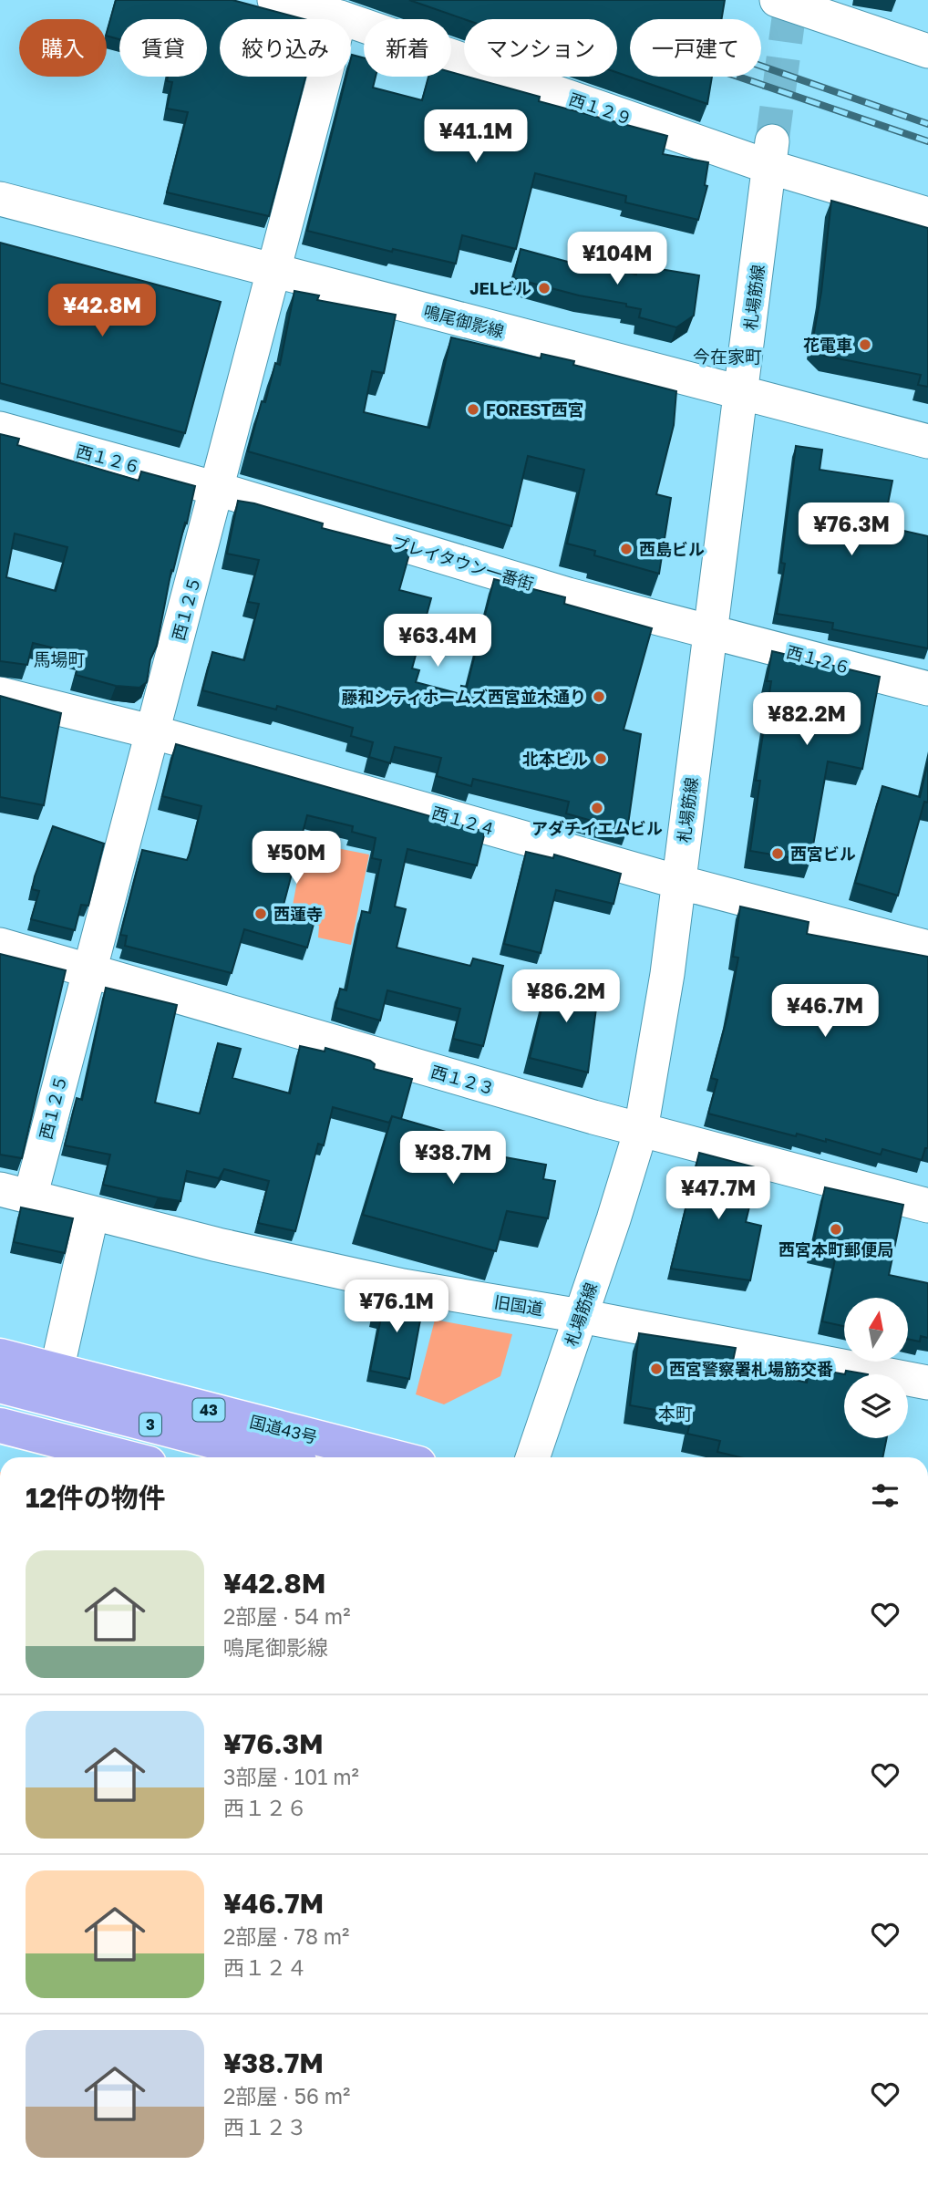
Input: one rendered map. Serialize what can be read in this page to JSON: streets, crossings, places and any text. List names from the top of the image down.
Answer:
{
  "streets": {
    "highway": ["43", "3", "国道43号"],
    "street": [
      "西１２９",
      "札場筋線",
      "鳴尾御影線",
      "西１２６",
      "プレイタウン一番街",
      "西１２５",
      "西１２４",
      "西１２３",
      "旧国道"
    ]
  },
  "crossings": [
    ["西１２９", "札場筋線"],
    ["西１２９", "西１２５"],
    ["札場筋線", "鳴尾御影線"],
    ["札場筋線", "西１２６"],
    ["札場筋線", "プレイタウン一番街"],
    ["札場筋線", "西１２４"],
    ["札場筋線", "西１２３"],
    ["札場筋線", "旧国道"],
    ["鳴尾御影線", "西１２５"],
    ["西１２６", "プレイタウン一番街"],
    ["西１２６", "西１２５"],
    ["プレイタウン一番街", "西１２５"],
    ["西１２５", "西１２４"],
    ["西１２５", "西１２３"],
    ["西１２５", "旧国道"]
  ],
  "districts": ["今在家町", "馬場町", "本町"],
  "places": [
    "JELビル",
    "花電車",
    "FOREST西宮",
    "西島ビル",
    "藤和シティホームズ西宮並木通り",
    "北本ビル",
    "アダチイエムビル",
    "西宮ビル",
    "西蓮寺",
    "西宮本町郵便局",
    "西宮警察署札場筋交番"
  ],
  "north": "top",
  "page": {
    "chip": [
      "購入",
      "賃貸",
      "絞り込み",
      "新着",
      "マンション",
      "一戸建て"
    ],
    "price": [
      "¥41.1M",
      "¥104M",
      "¥42.8M",
      "¥76.3M",
      "¥63.4M",
      "¥82.2M",
      "¥50M",
      "¥86.2M",
      "¥46.7M",
      "¥38.7M",
      "¥47.7M",
      "¥76.1M"
    ],
    "heading": "12件の物件",
    "list": [
      {
        "name": "¥42.8M",
        "note": "2部屋 · 54 m² · 鳴尾御影線"
      },
      {
        "name": "¥76.3M",
        "note": "3部屋 · 101 m² · 西１２６"
      },
      {
        "name": "¥46.7M",
        "note": "2部屋 · 78 m² · 西１２４"
      },
      {
        "name": "¥38.7M",
        "note": "2部屋 · 56 m² · 西１２３"
      }
    ]
  }
}
